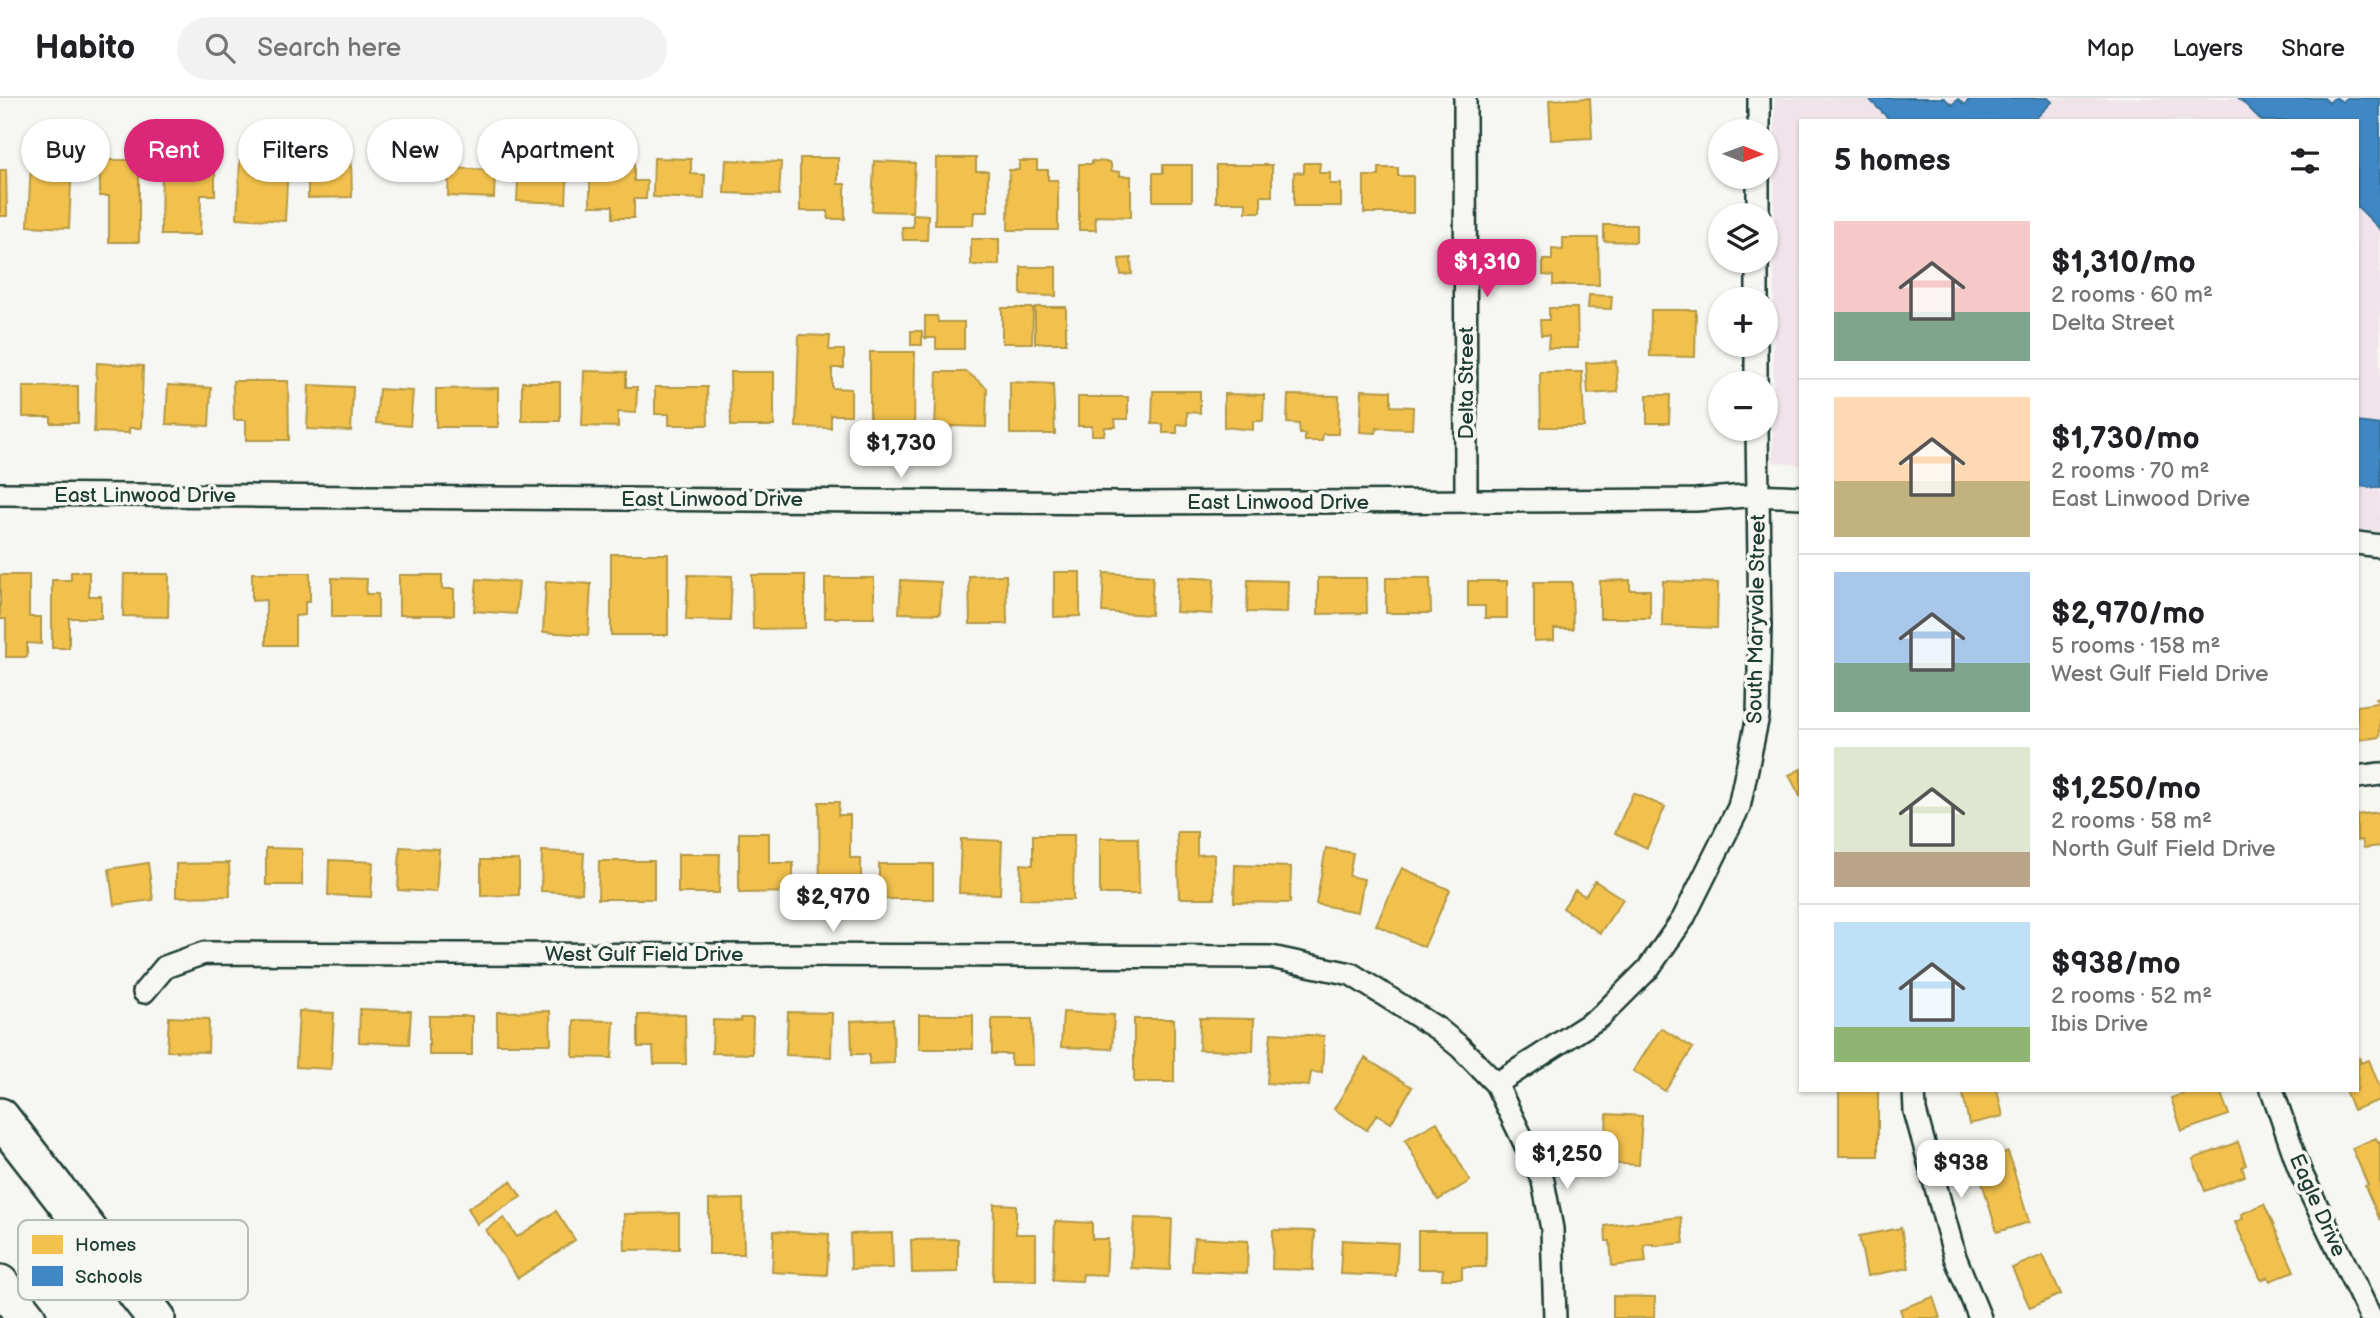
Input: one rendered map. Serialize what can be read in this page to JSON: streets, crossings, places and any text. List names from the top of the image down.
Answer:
{
  "streets": {
    "street": [
      "Delta Street",
      "East Linwood Drive",
      "South Maryvale Street",
      "West Gulf Field Drive",
      "Eagle Drive"
    ]
  },
  "crossings": [
    ["Delta Street", "East Linwood Drive"],
    ["East Linwood Drive", "South Maryvale Street"],
    ["South Maryvale Street", "West Gulf Field Drive"]
  ],
  "legend": ["Homes", "Schools"],
  "north": "right",
  "page": {
    "header": "Habito",
    "search": "Search here",
    "nav": ["Map", "Layers", "Share"],
    "map_buttons": ["+", "−"],
    "chip": [
      "Buy",
      "Rent",
      "Filters",
      "New",
      "Apartment"
    ],
    "heading": "5 homes",
    "list": [
      {
        "name": "$1,310/mo",
        "note": "2 rooms · 60 m² · Delta Street"
      },
      {
        "name": "$1,730/mo",
        "note": "2 rooms · 70 m² · East Linwood Drive"
      },
      {
        "name": "$2,970/mo",
        "note": "5 rooms · 158 m² · West Gulf Field Drive"
      },
      {
        "name": "$1,250/mo",
        "note": "2 rooms · 58 m² · North Gulf Field Drive"
      },
      {
        "name": "$938/mo",
        "note": "2 rooms · 52 m² · Ibis Drive"
      }
    ],
    "price": [
      "$1,310",
      "$1,730",
      "$2,970",
      "$1,250",
      "$938"
    ]
  }
}
